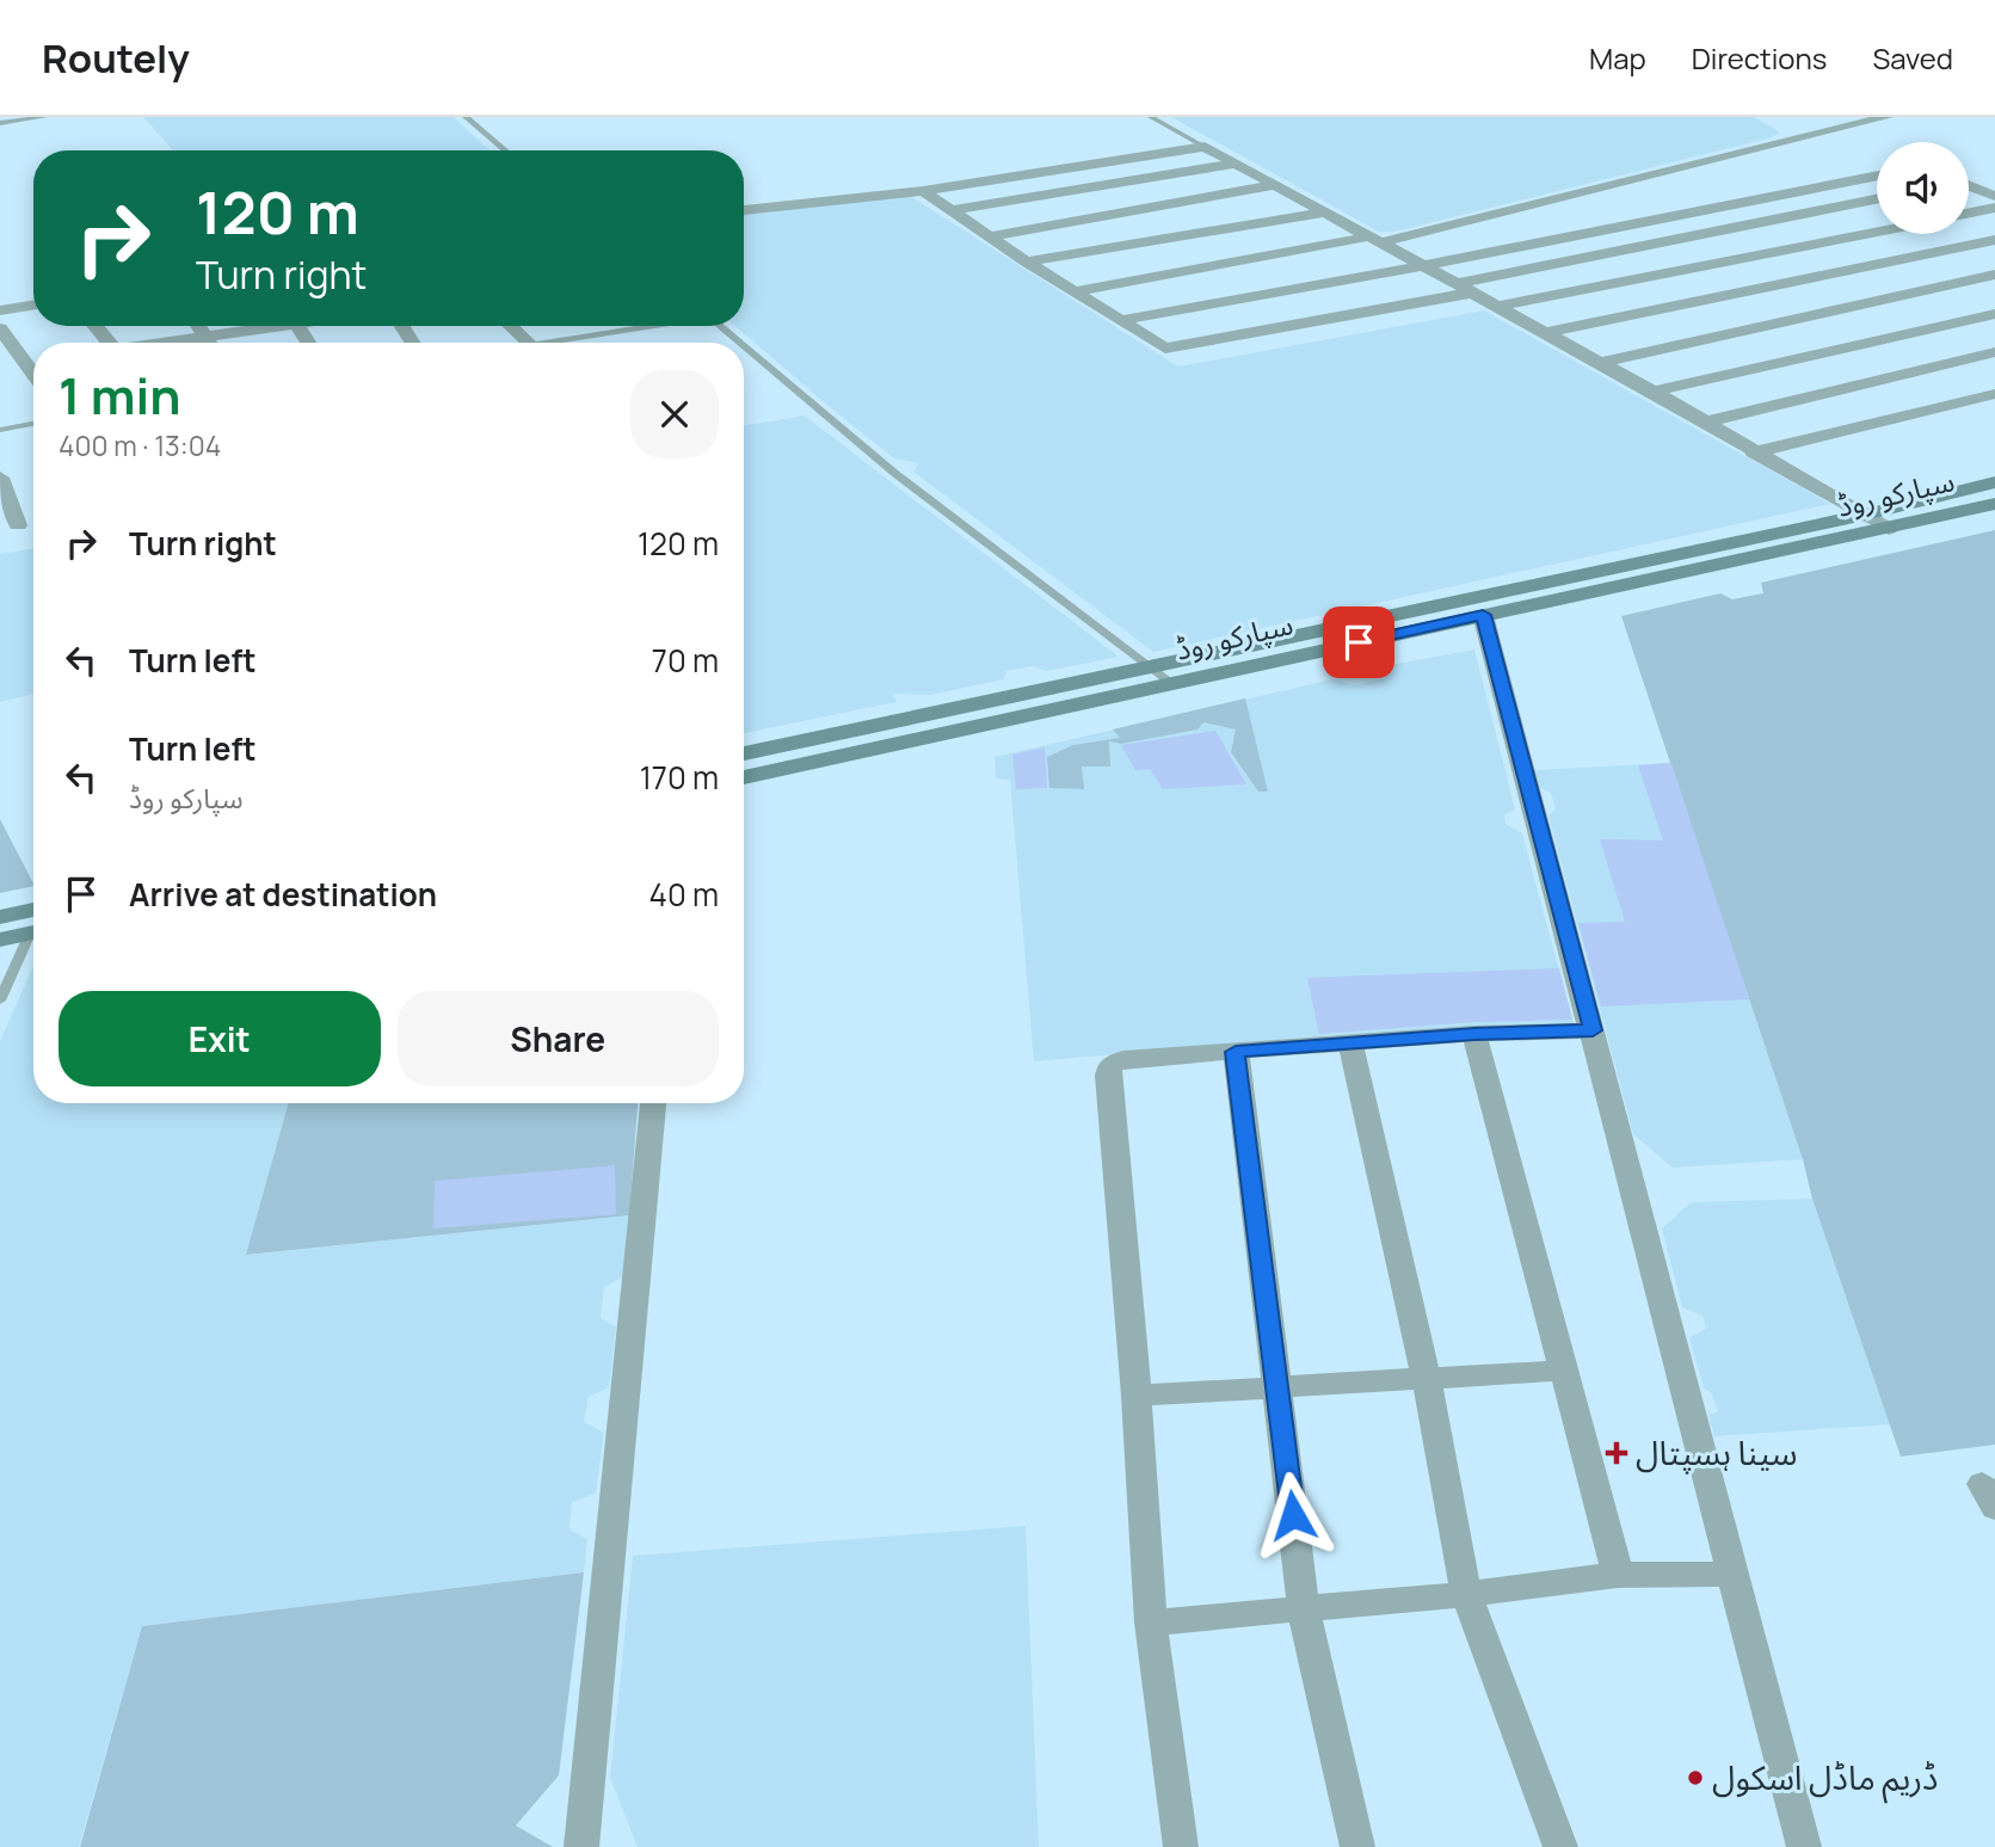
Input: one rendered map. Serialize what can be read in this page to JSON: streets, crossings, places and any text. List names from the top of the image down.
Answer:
{
  "streets": {
    "street": ["سپارکو روڈ"]
  },
  "places": {
    "health": ["سینا ہسپتال"],
    "other": ["ڈریم ماڈل اسکول"]
  },
  "page": {
    "header": "Routely",
    "nav": ["Map", "Directions", "Saved"],
    "turn": ["120 m", "Turn right"],
    "heading": ["1 min", "400 m · 13:04"],
    "list": [
      {
        "name": "Turn right",
        "value": "120 m"
      },
      {
        "name": "Turn left",
        "value": "70 m"
      },
      {
        "name": "Turn left",
        "note": "سپارکو روڈ",
        "value": "170 m"
      },
      {
        "name": "Arrive at destination",
        "value": "40 m"
      }
    ],
    "buttons": ["Exit", "Share"]
  }
}
